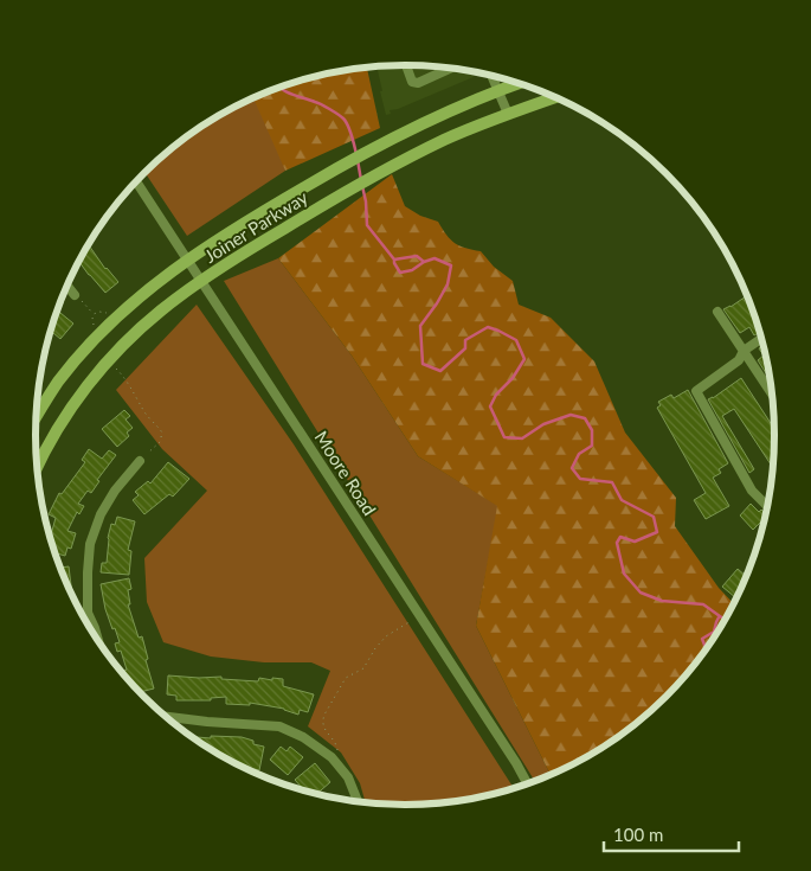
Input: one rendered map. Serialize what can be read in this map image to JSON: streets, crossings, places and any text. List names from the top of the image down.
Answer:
{
  "streets": {
    "main road": ["Joiner Parkway"],
    "street": ["Moore Road"]
  },
  "crossings": [
    ["Joiner Parkway", "Moore Road"]
  ],
  "scale_bar": "100 m"
}
